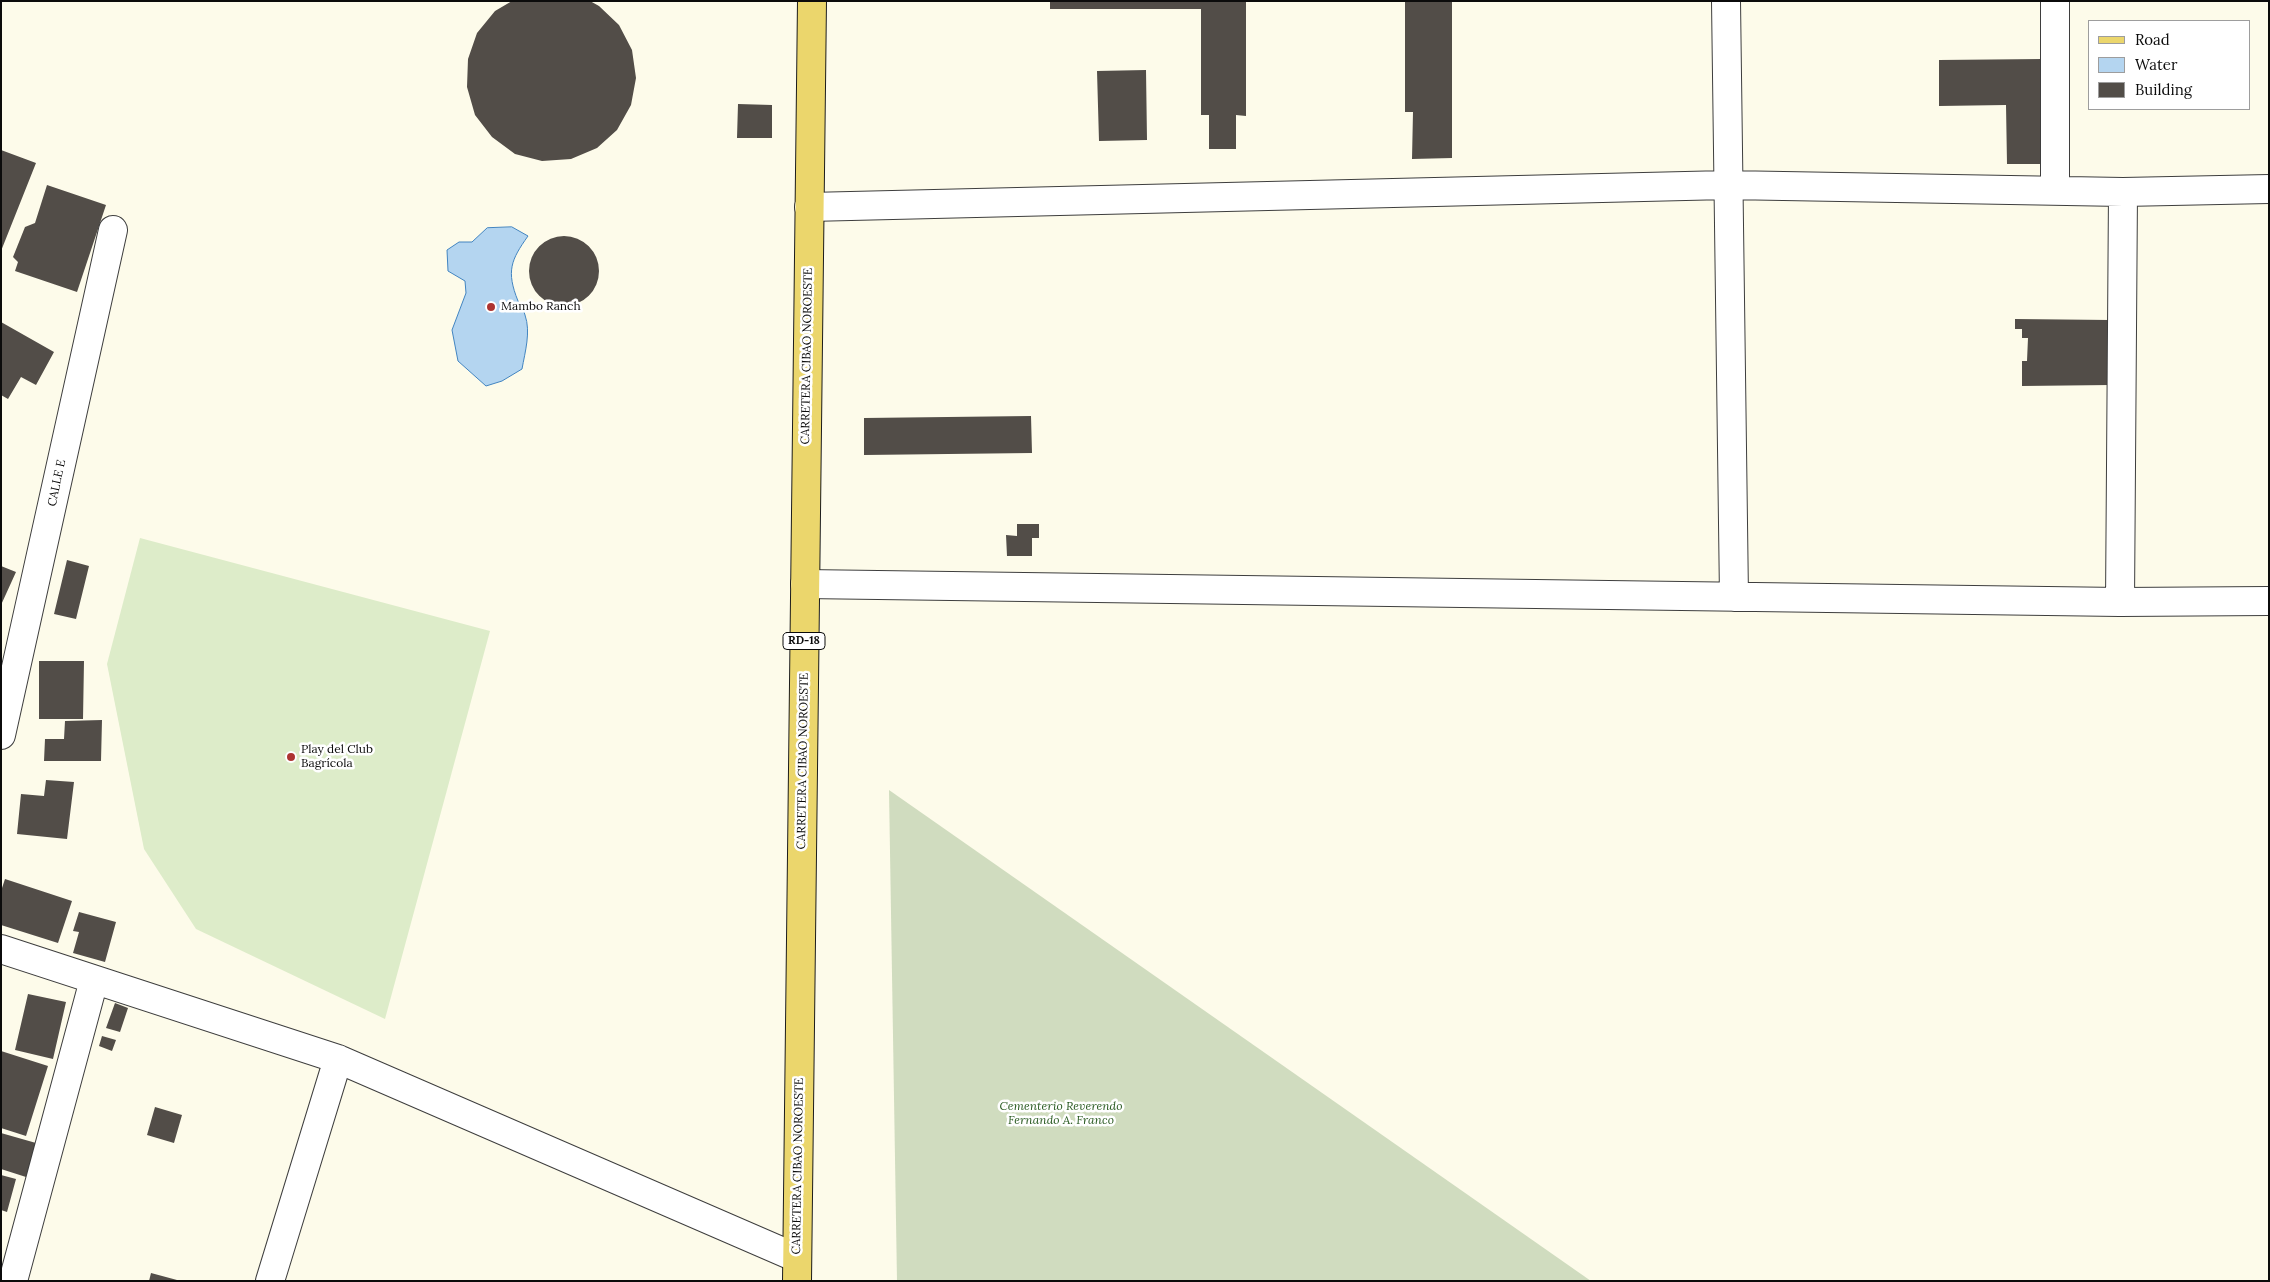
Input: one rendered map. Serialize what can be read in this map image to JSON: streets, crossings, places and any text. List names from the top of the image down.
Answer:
{
  "streets": {
    "main road": ["CARRETERA CIBAO NOROESTE", "RD-18"],
    "street": ["CALLE E"]
  },
  "parks": ["Cementerio Reverendo Fernando A. Franco"],
  "places": ["Mambo Ranch", "Play del Club Bagrícola"],
  "legend": ["Road", "Water", "Building"]
}
